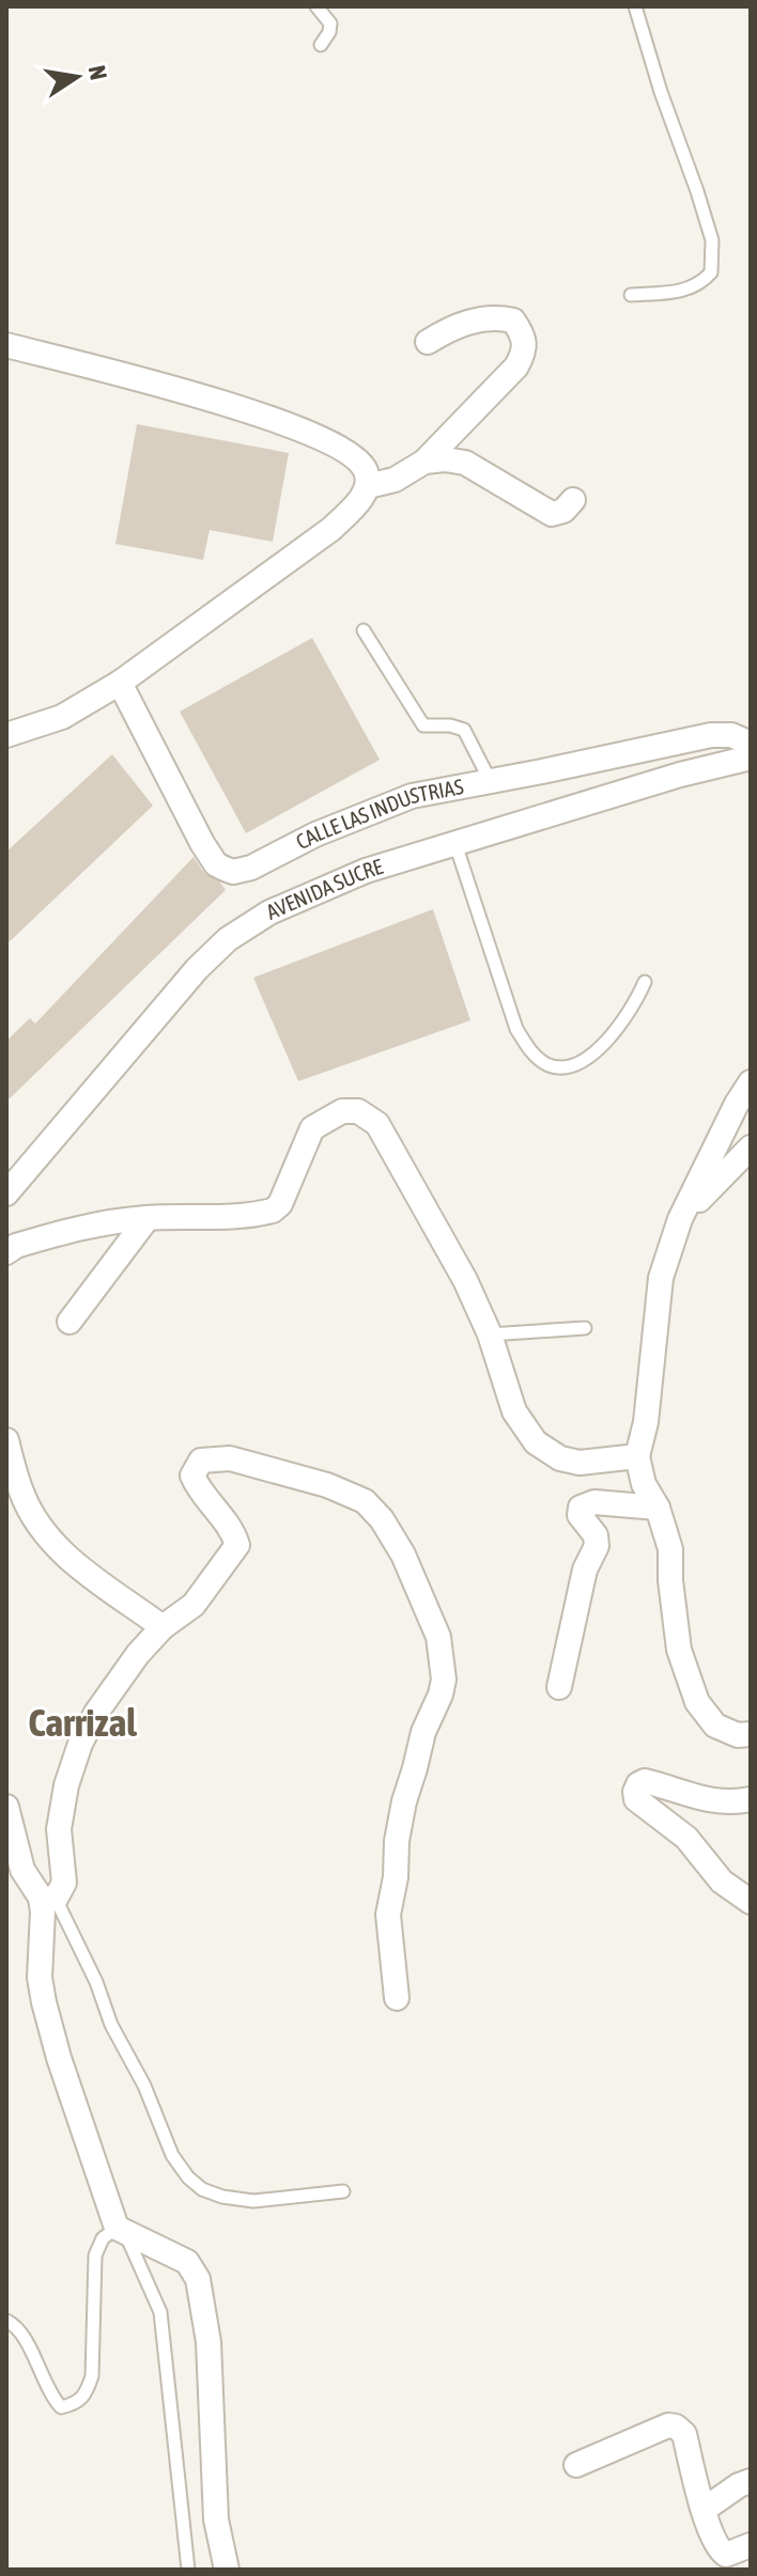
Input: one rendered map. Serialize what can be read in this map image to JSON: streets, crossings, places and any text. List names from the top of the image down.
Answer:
{
  "streets": {
    "street": ["CALLE LAS INDUSTRIAS", "AVENIDA SUCRE"]
  },
  "districts": ["Carrizal"],
  "north": "right"
}
